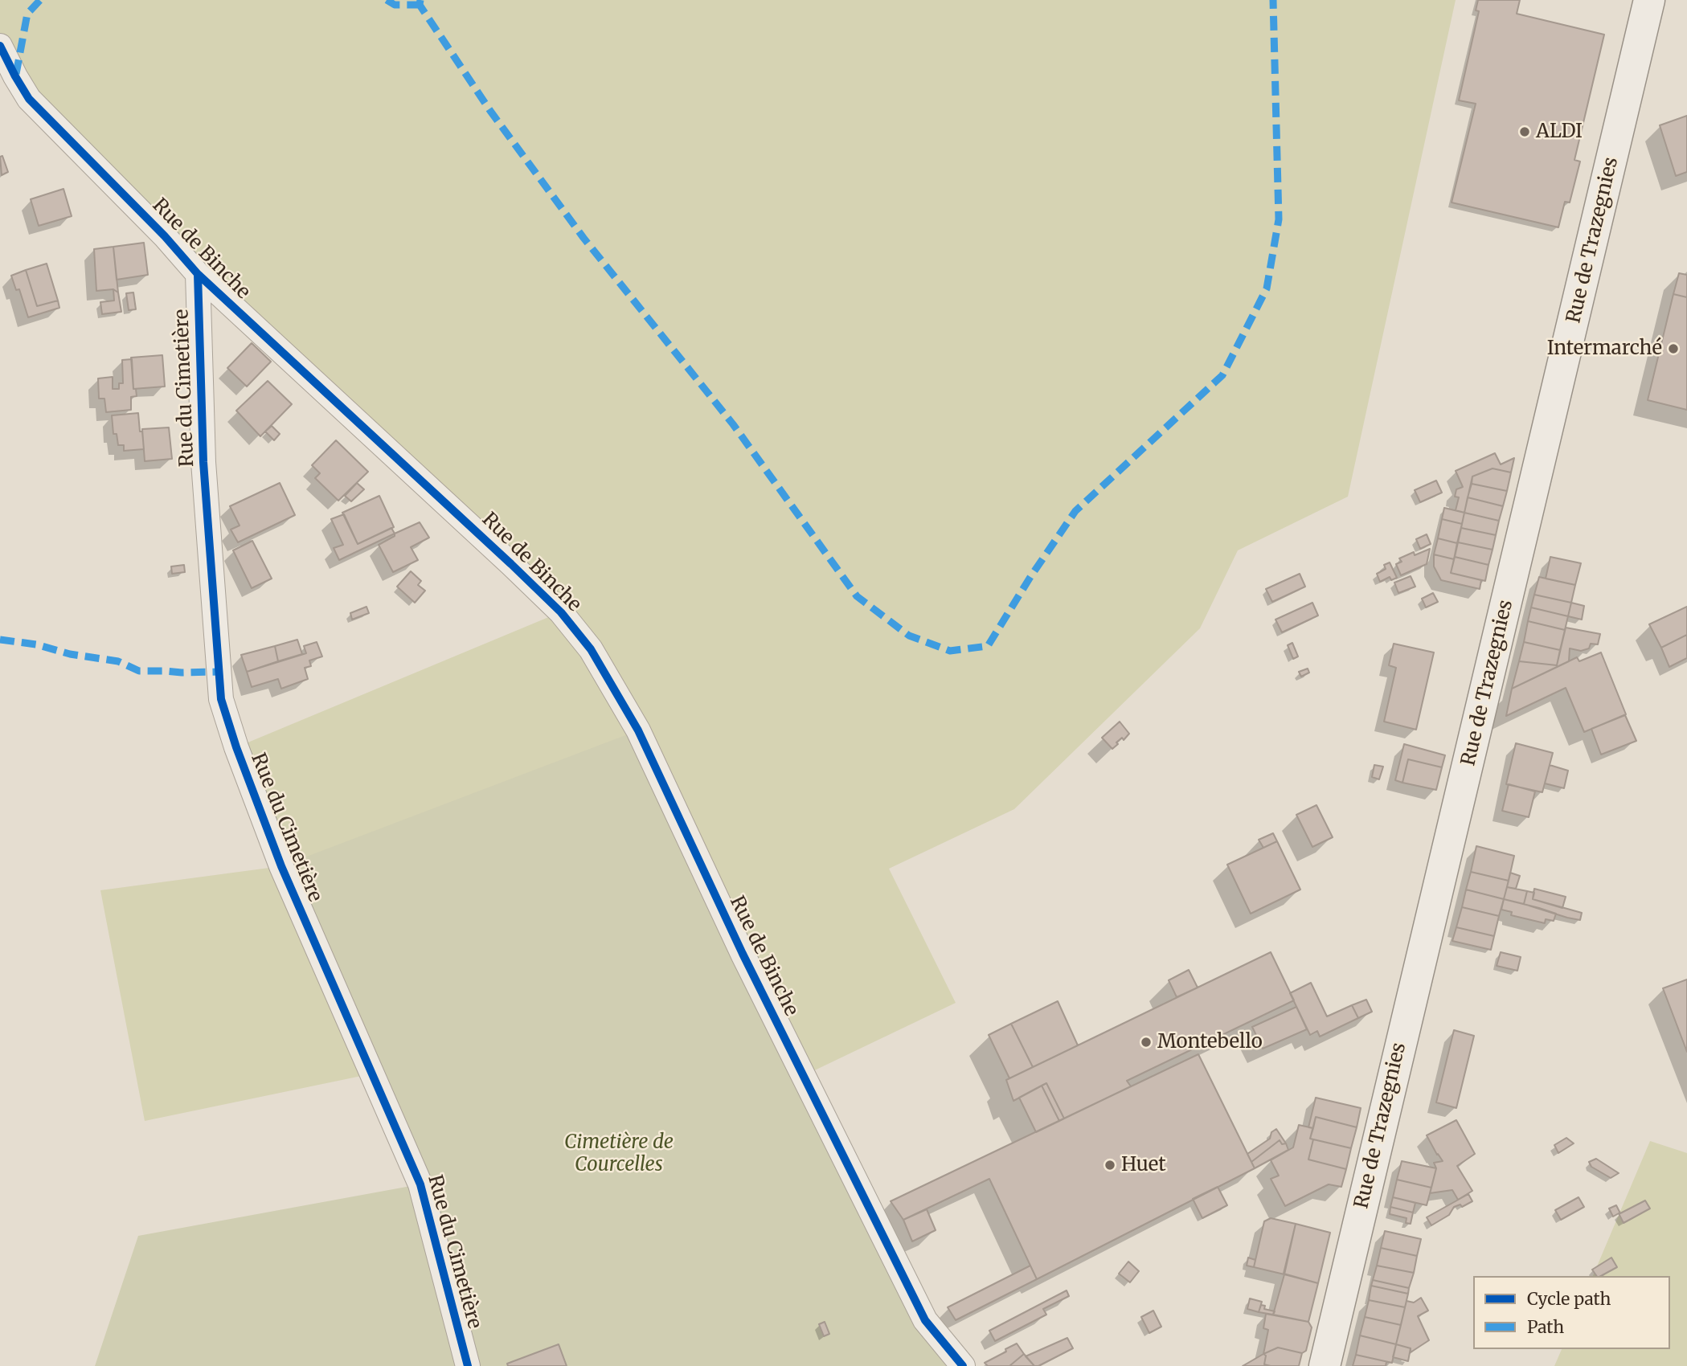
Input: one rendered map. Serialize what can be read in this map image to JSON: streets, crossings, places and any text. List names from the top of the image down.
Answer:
{
  "streets": {
    "main road": ["Rue de Trazegnies"],
    "street": ["Rue de Binche", "Rue du Cimetière"]
  },
  "crossings": [
    ["Rue de Binche", "Rue du Cimetière"]
  ],
  "parks": ["Cimetière de Courcelles"],
  "places": [
    "ALDI",
    "Intermarché",
    "Montebello",
    "Huet"
  ],
  "legend": ["Cycle path", "Path"]
}
